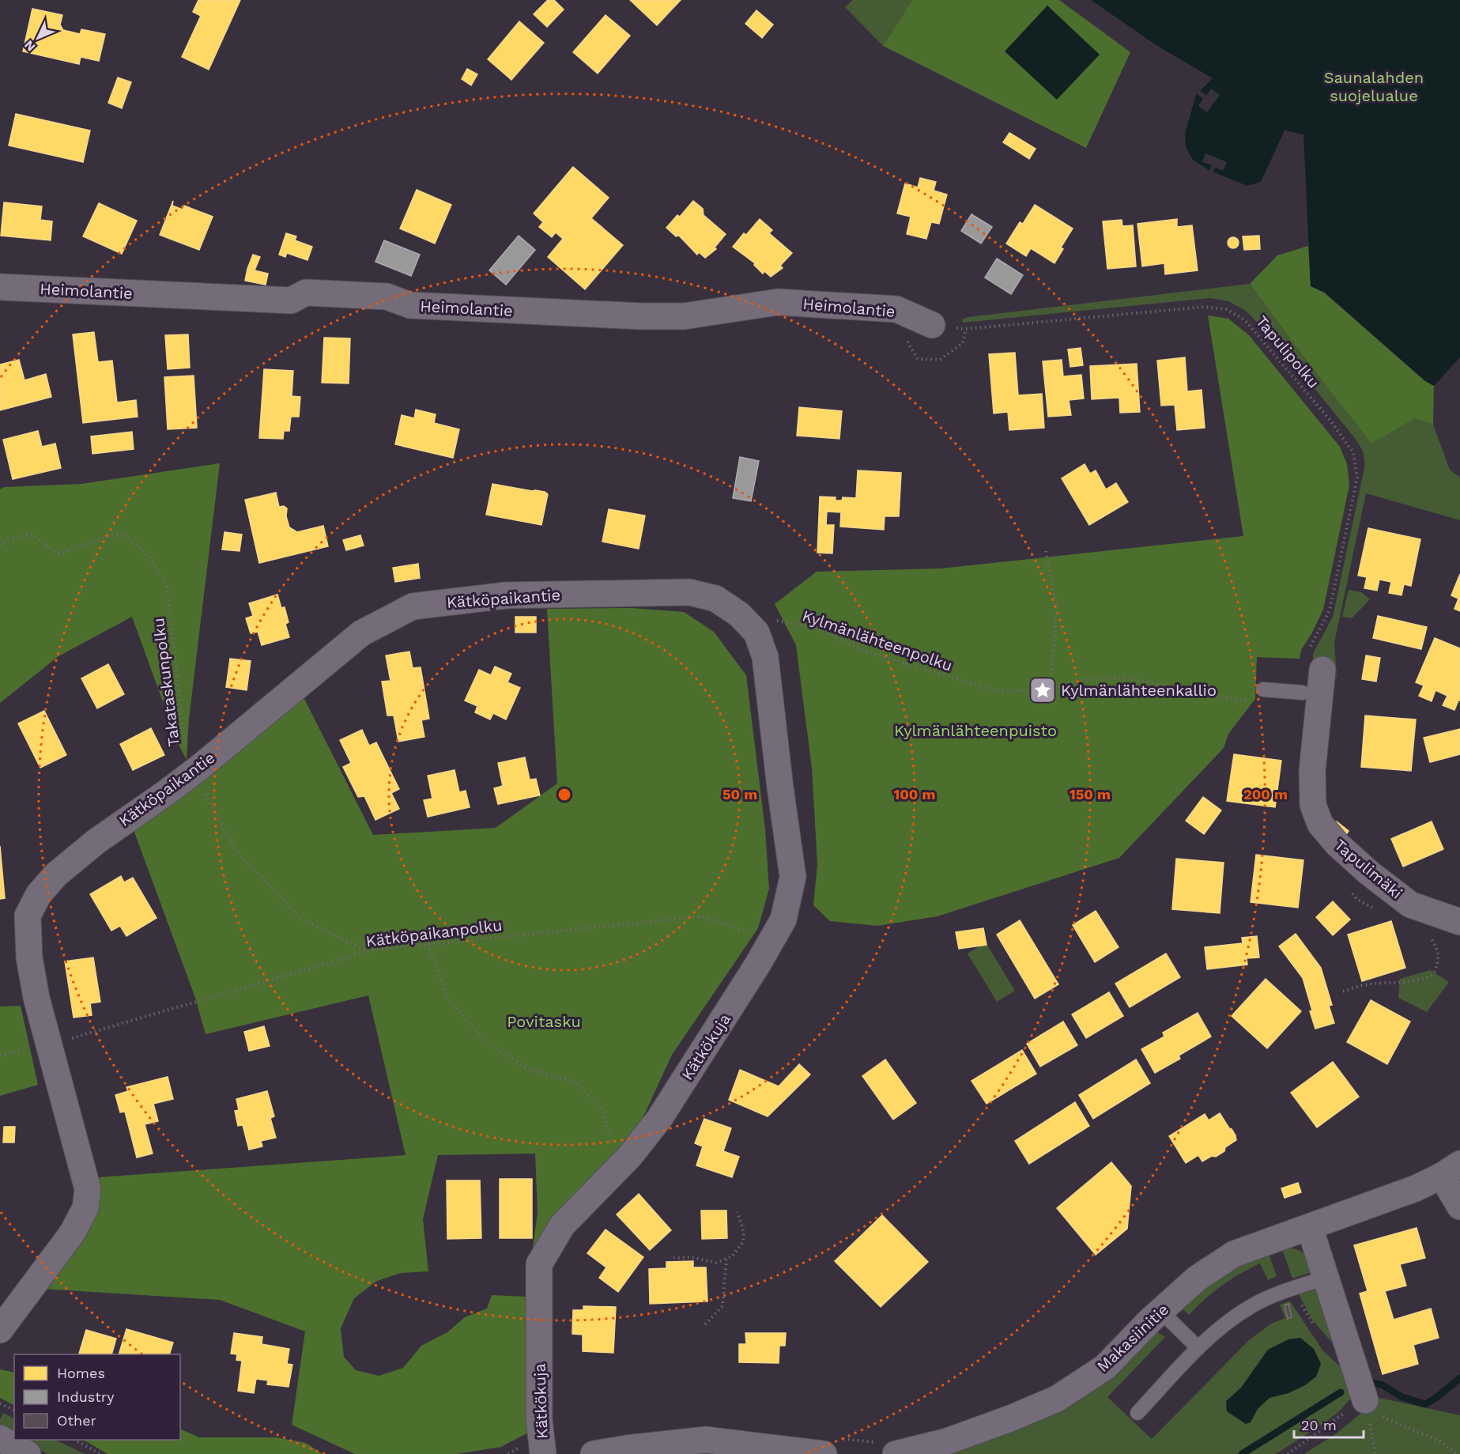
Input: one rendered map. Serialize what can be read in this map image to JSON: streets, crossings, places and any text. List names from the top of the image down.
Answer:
{
  "streets": {
    "street": [
      "Heimolantie",
      "Kätköpaikantie",
      "Tapulimäki",
      "Kätkökuja",
      "Makasiinitie"
    ],
    "path": [
      "Tapulipolku",
      "Kylmänlähteenpolku",
      "Takataskunpolku",
      "Kätköpaikanpolku"
    ]
  },
  "crossings": [
    ["Heimolantie", "Tapulipolku"],
    ["Tapulipolku", "Tapulimäki"],
    ["Kätköpaikantie", "Kylmänlähteenpolku"],
    ["Kätköpaikantie", "Takataskunpolku"],
    ["Kätköpaikantie", "Kätköpaikanpolku"],
    ["Kätköpaikantie", "Kätkökuja"],
    ["Kylmänlähteenpolku", "Kätkökuja"],
    ["Takataskunpolku", "Kätköpaikanpolku"],
    ["Kätköpaikanpolku", "Kätkökuja"]
  ],
  "parks": ["Saunalahden suojelualue", "Kylmänlähteenpuisto", "Povitasku"],
  "places": {
    "place": ["Kylmänlähteenkallio"]
  },
  "legend": ["Homes", "Industry", "Other"],
  "scale_bar": "20 m",
  "north": "bottom left",
  "rings": [
    "50 m",
    "100 m",
    "150 m",
    "200 m"
  ]
}
